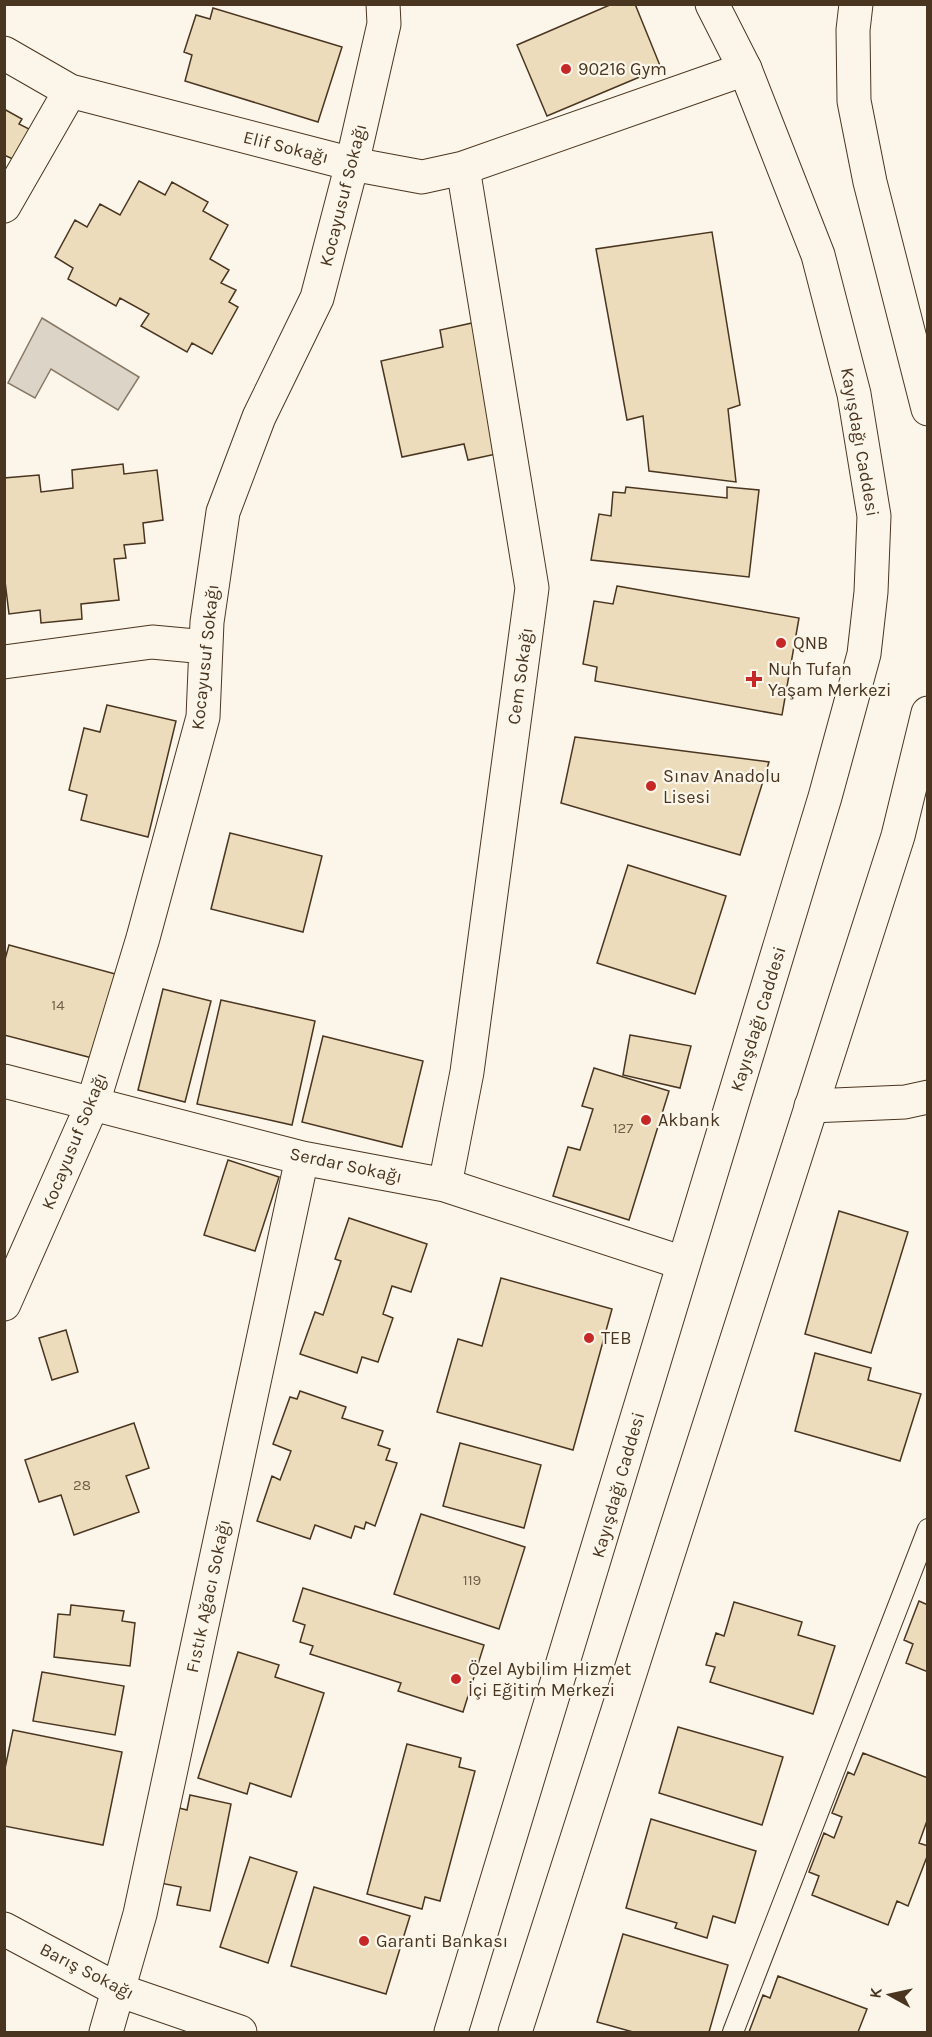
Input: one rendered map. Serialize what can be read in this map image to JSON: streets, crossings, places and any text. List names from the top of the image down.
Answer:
{
  "streets": {
    "street": [
      "Elif Sokağı",
      "Kocayusuf Sokağı",
      "Kayışdağı Caddesi",
      "Cem Sokağı",
      "Serdar Sokağı",
      "Fıstık Ağacı Sokağı",
      "Barış Sokağı"
    ]
  },
  "crossings": [
    ["Elif Sokağı", "Kocayusuf Sokağı"],
    ["Elif Sokağı", "Kayışdağı Caddesi"],
    ["Elif Sokağı", "Cem Sokağı"],
    ["Kocayusuf Sokağı", "Serdar Sokağı"],
    ["Kayışdağı Caddesi", "Serdar Sokağı"],
    ["Cem Sokağı", "Serdar Sokağı"],
    ["Serdar Sokağı", "Fıstık Ağacı Sokağı"],
    ["Fıstık Ağacı Sokağı", "Barış Sokağı"]
  ],
  "places": {
    "other": [
      "90216 Gym",
      "QNB",
      "Sınav Anadolu Lisesi",
      "Akbank",
      "TEB",
      "Özel Aybilim Hizmet İçi Eğitim Merkezi",
      "Garanti Bankası"
    ],
    "health": ["Nuh Tufan Yaşam Merkezi"]
  },
  "house_numbers": [
    "14",
    "127",
    "28",
    "119"
  ],
  "north": "left"
}
